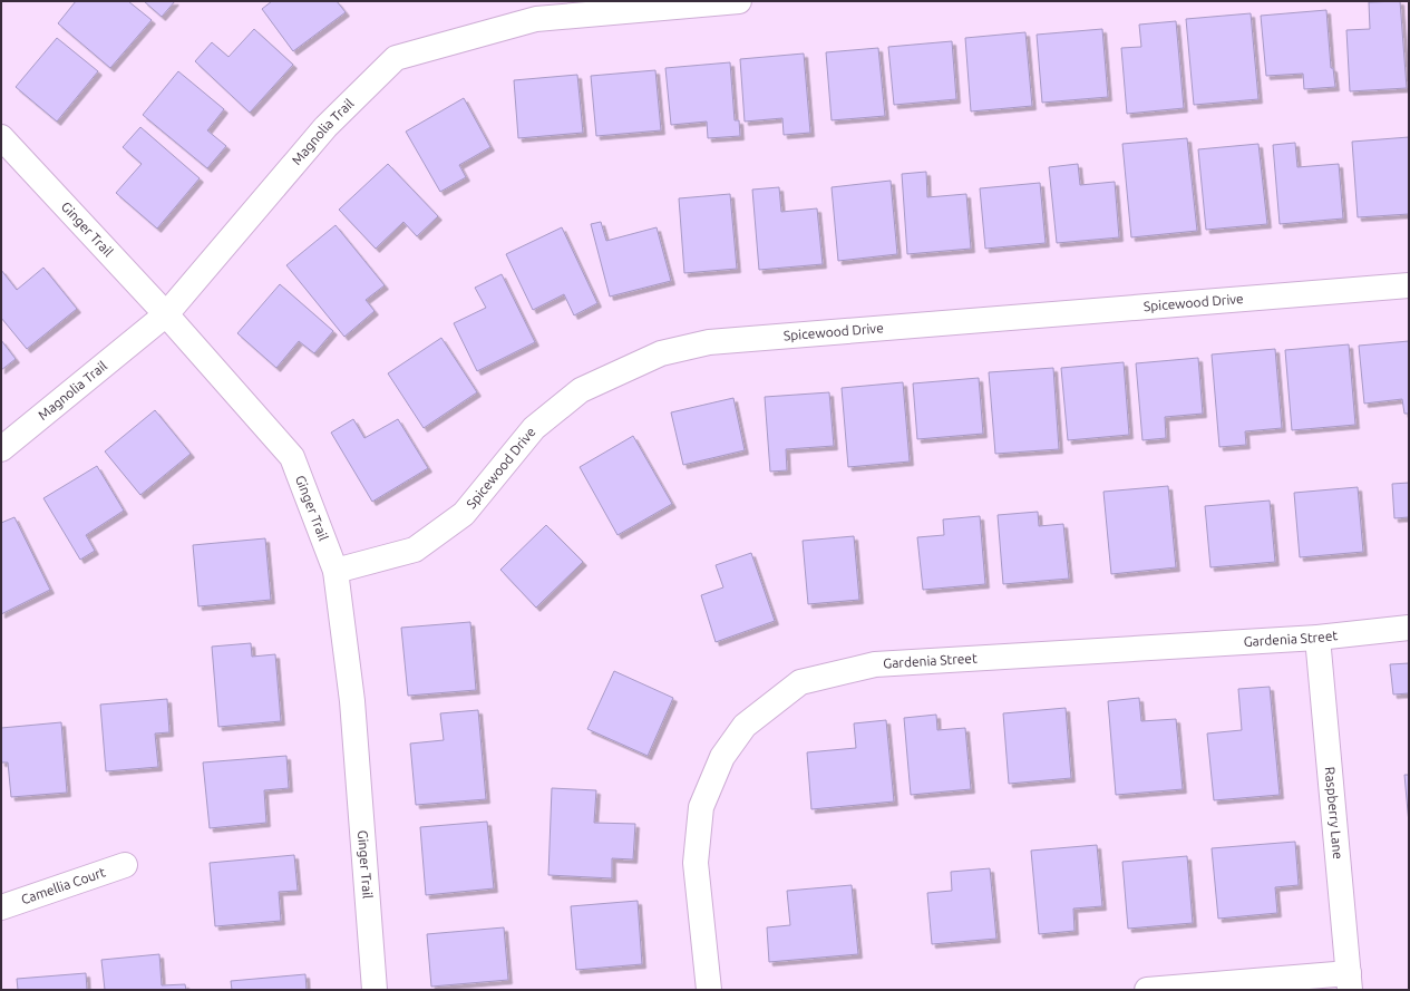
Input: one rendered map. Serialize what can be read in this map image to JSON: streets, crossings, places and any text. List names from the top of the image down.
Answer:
{
  "streets": {
    "street": [
      "Magnolia Trail",
      "Ginger Trail",
      "Spicewood Drive",
      "Gardenia Street",
      "Raspberry Lane",
      "Camellia Court"
    ]
  },
  "crossings": [
    ["Magnolia Trail", "Ginger Trail"],
    ["Ginger Trail", "Spicewood Drive"],
    ["Gardenia Street", "Raspberry Lane"]
  ]
}
